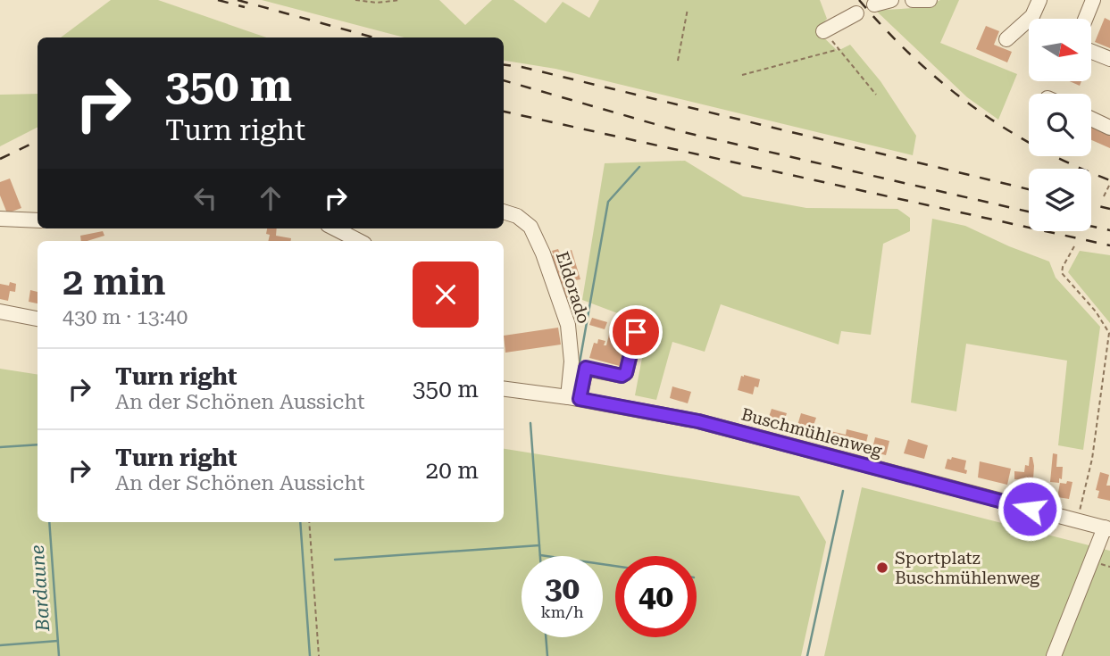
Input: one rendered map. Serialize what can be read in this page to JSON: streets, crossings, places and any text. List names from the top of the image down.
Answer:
{
  "streets": {
    "street": ["Eldorado", "Buschmühlenweg"]
  },
  "crossings": [
    ["Eldorado", "Buschmühlenweg"]
  ],
  "water": ["Bardaune"],
  "places": ["Sportplatz Buschmühlenweg"],
  "north": "right",
  "page": {
    "turn": ["350 m", "Turn right"],
    "heading": ["2 min", "430 m · 13:40"],
    "list": [
      {
        "name": "Turn right",
        "note": "An der Schönen Aussicht",
        "value": "350 m"
      },
      {
        "name": "Turn right",
        "note": "An der Schönen Aussicht",
        "value": "20 m"
      }
    ],
    "speed": "30 km/h",
    "limit": "40"
  }
}
